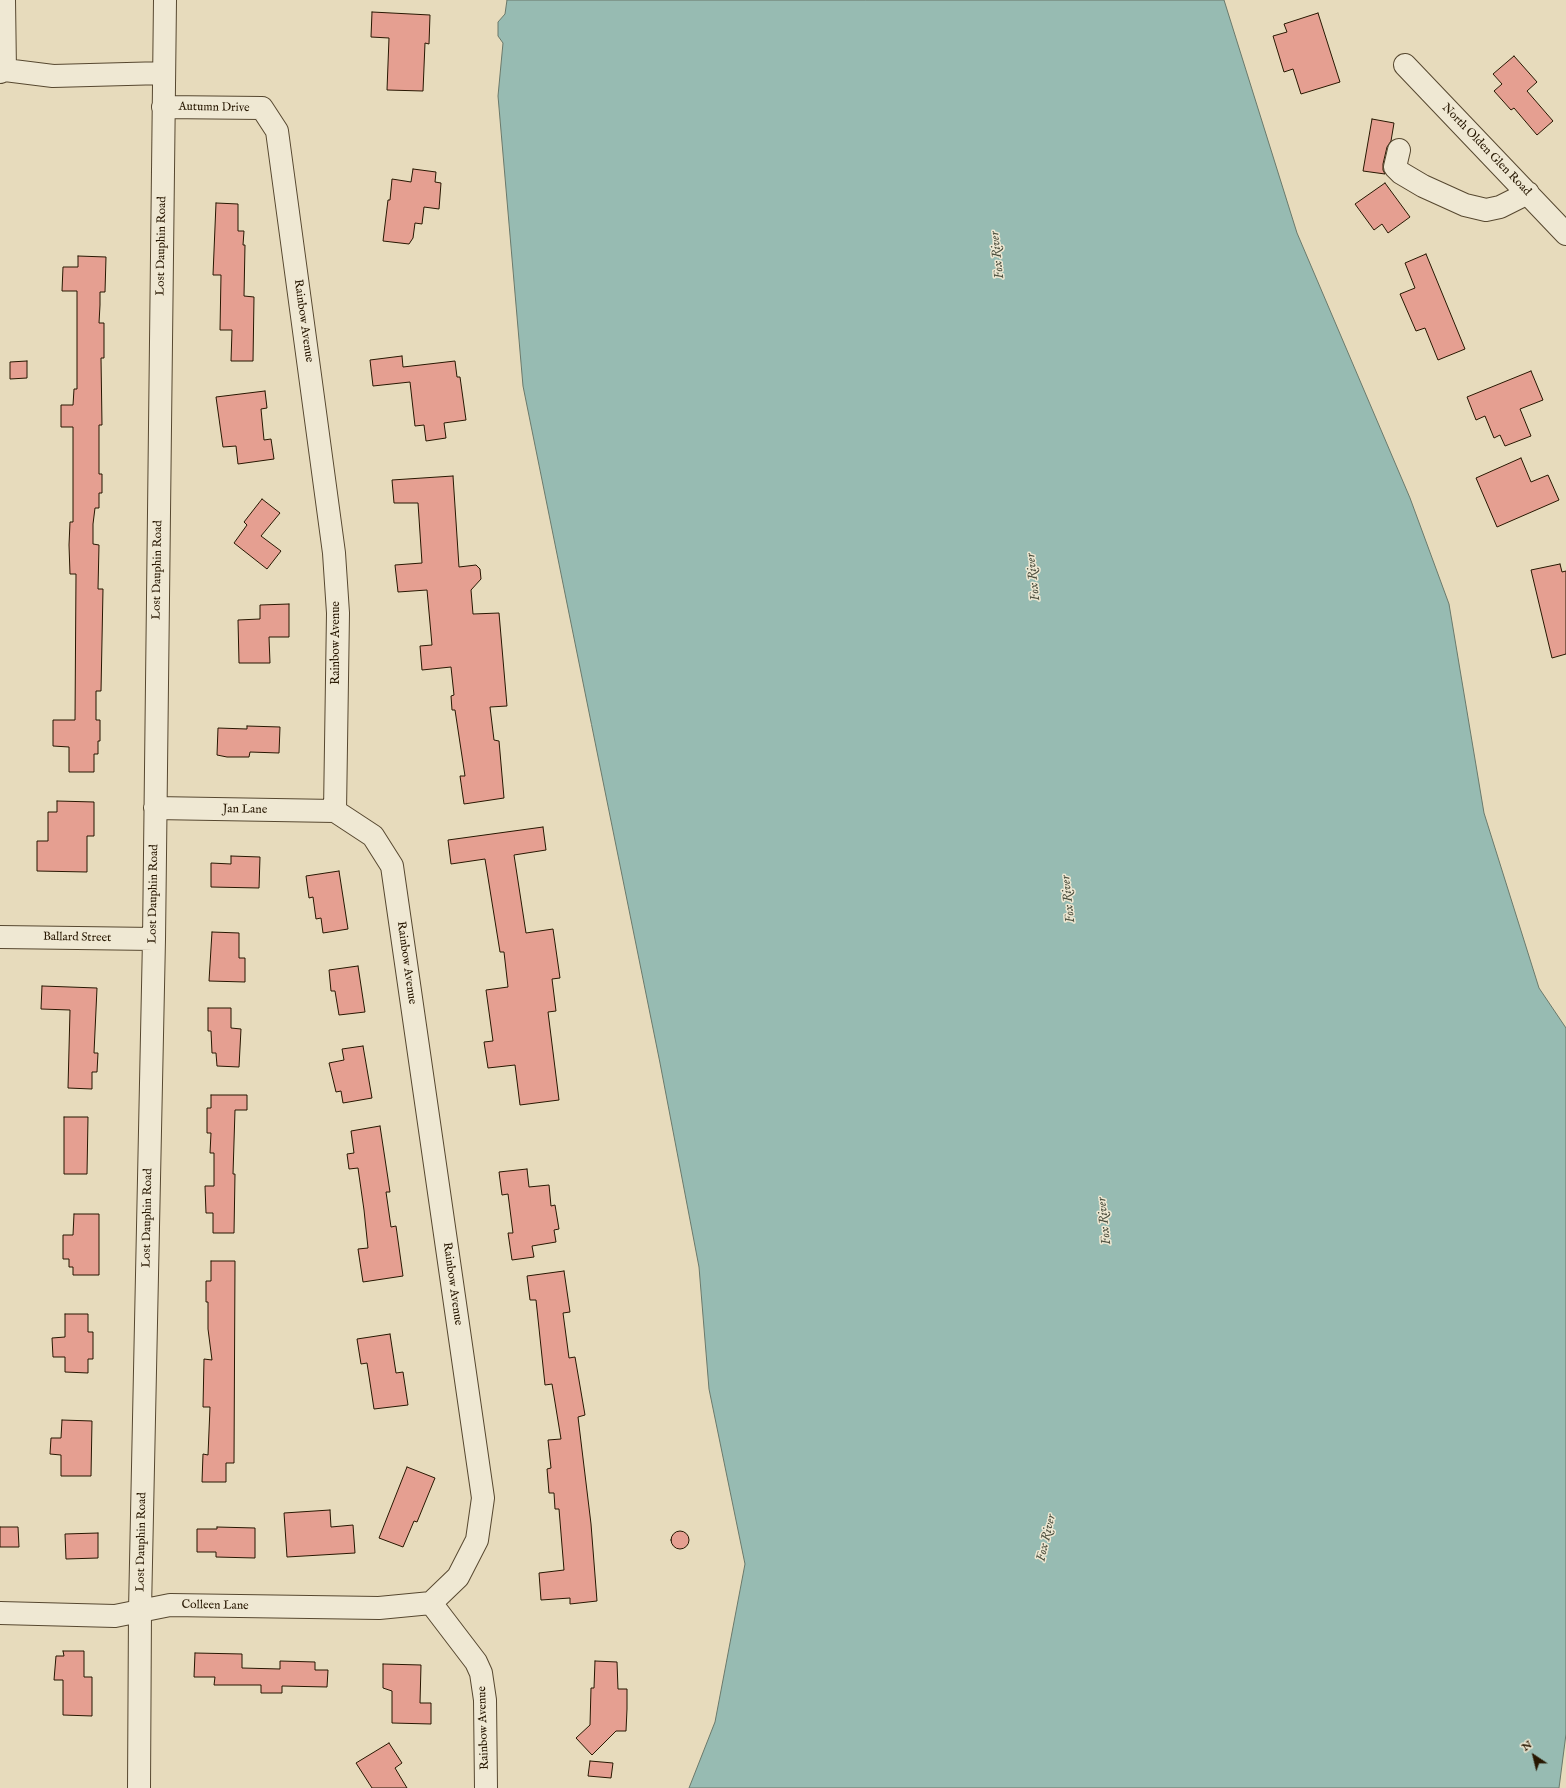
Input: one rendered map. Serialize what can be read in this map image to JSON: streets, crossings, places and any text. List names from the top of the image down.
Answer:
{
  "streets": {
    "street": [
      "Autumn Drive",
      "North Olden Glen Road",
      "Lost Dauphin Road",
      "Rainbow Avenue",
      "Jan Lane",
      "Ballard Street",
      "Colleen Lane"
    ]
  },
  "crossings": [
    ["Autumn Drive", "Lost Dauphin Road"],
    ["Autumn Drive", "Rainbow Avenue"],
    ["Lost Dauphin Road", "Jan Lane"],
    ["Lost Dauphin Road", "Ballard Street"],
    ["Lost Dauphin Road", "Colleen Lane"],
    ["Rainbow Avenue", "Jan Lane"],
    ["Rainbow Avenue", "Colleen Lane"]
  ],
  "water": ["Fox River"],
  "north": "top left"
}
